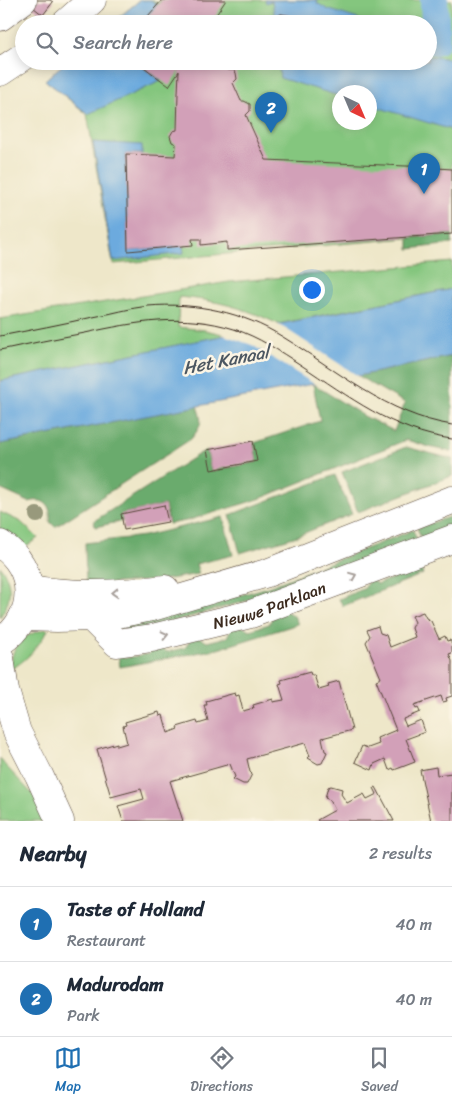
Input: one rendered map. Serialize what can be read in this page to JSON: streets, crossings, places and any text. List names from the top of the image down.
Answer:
{
  "streets": {
    "main road": ["Nieuwe Parklaan"]
  },
  "water": ["Het Kanaal"],
  "north": "bottom right",
  "page": {
    "search": "Search here",
    "pins": ["2", "1"],
    "heading": ["Nearby", "2 results"],
    "list": [
      {
        "mark": "1",
        "name": "Taste of Holland",
        "note": "Restaurant",
        "value": "40 m"
      },
      {
        "mark": "2",
        "name": "Madurodam",
        "note": "Park",
        "value": "40 m"
      }
    ],
    "nav": ["Map", "Directions", "Saved"]
  }
}
